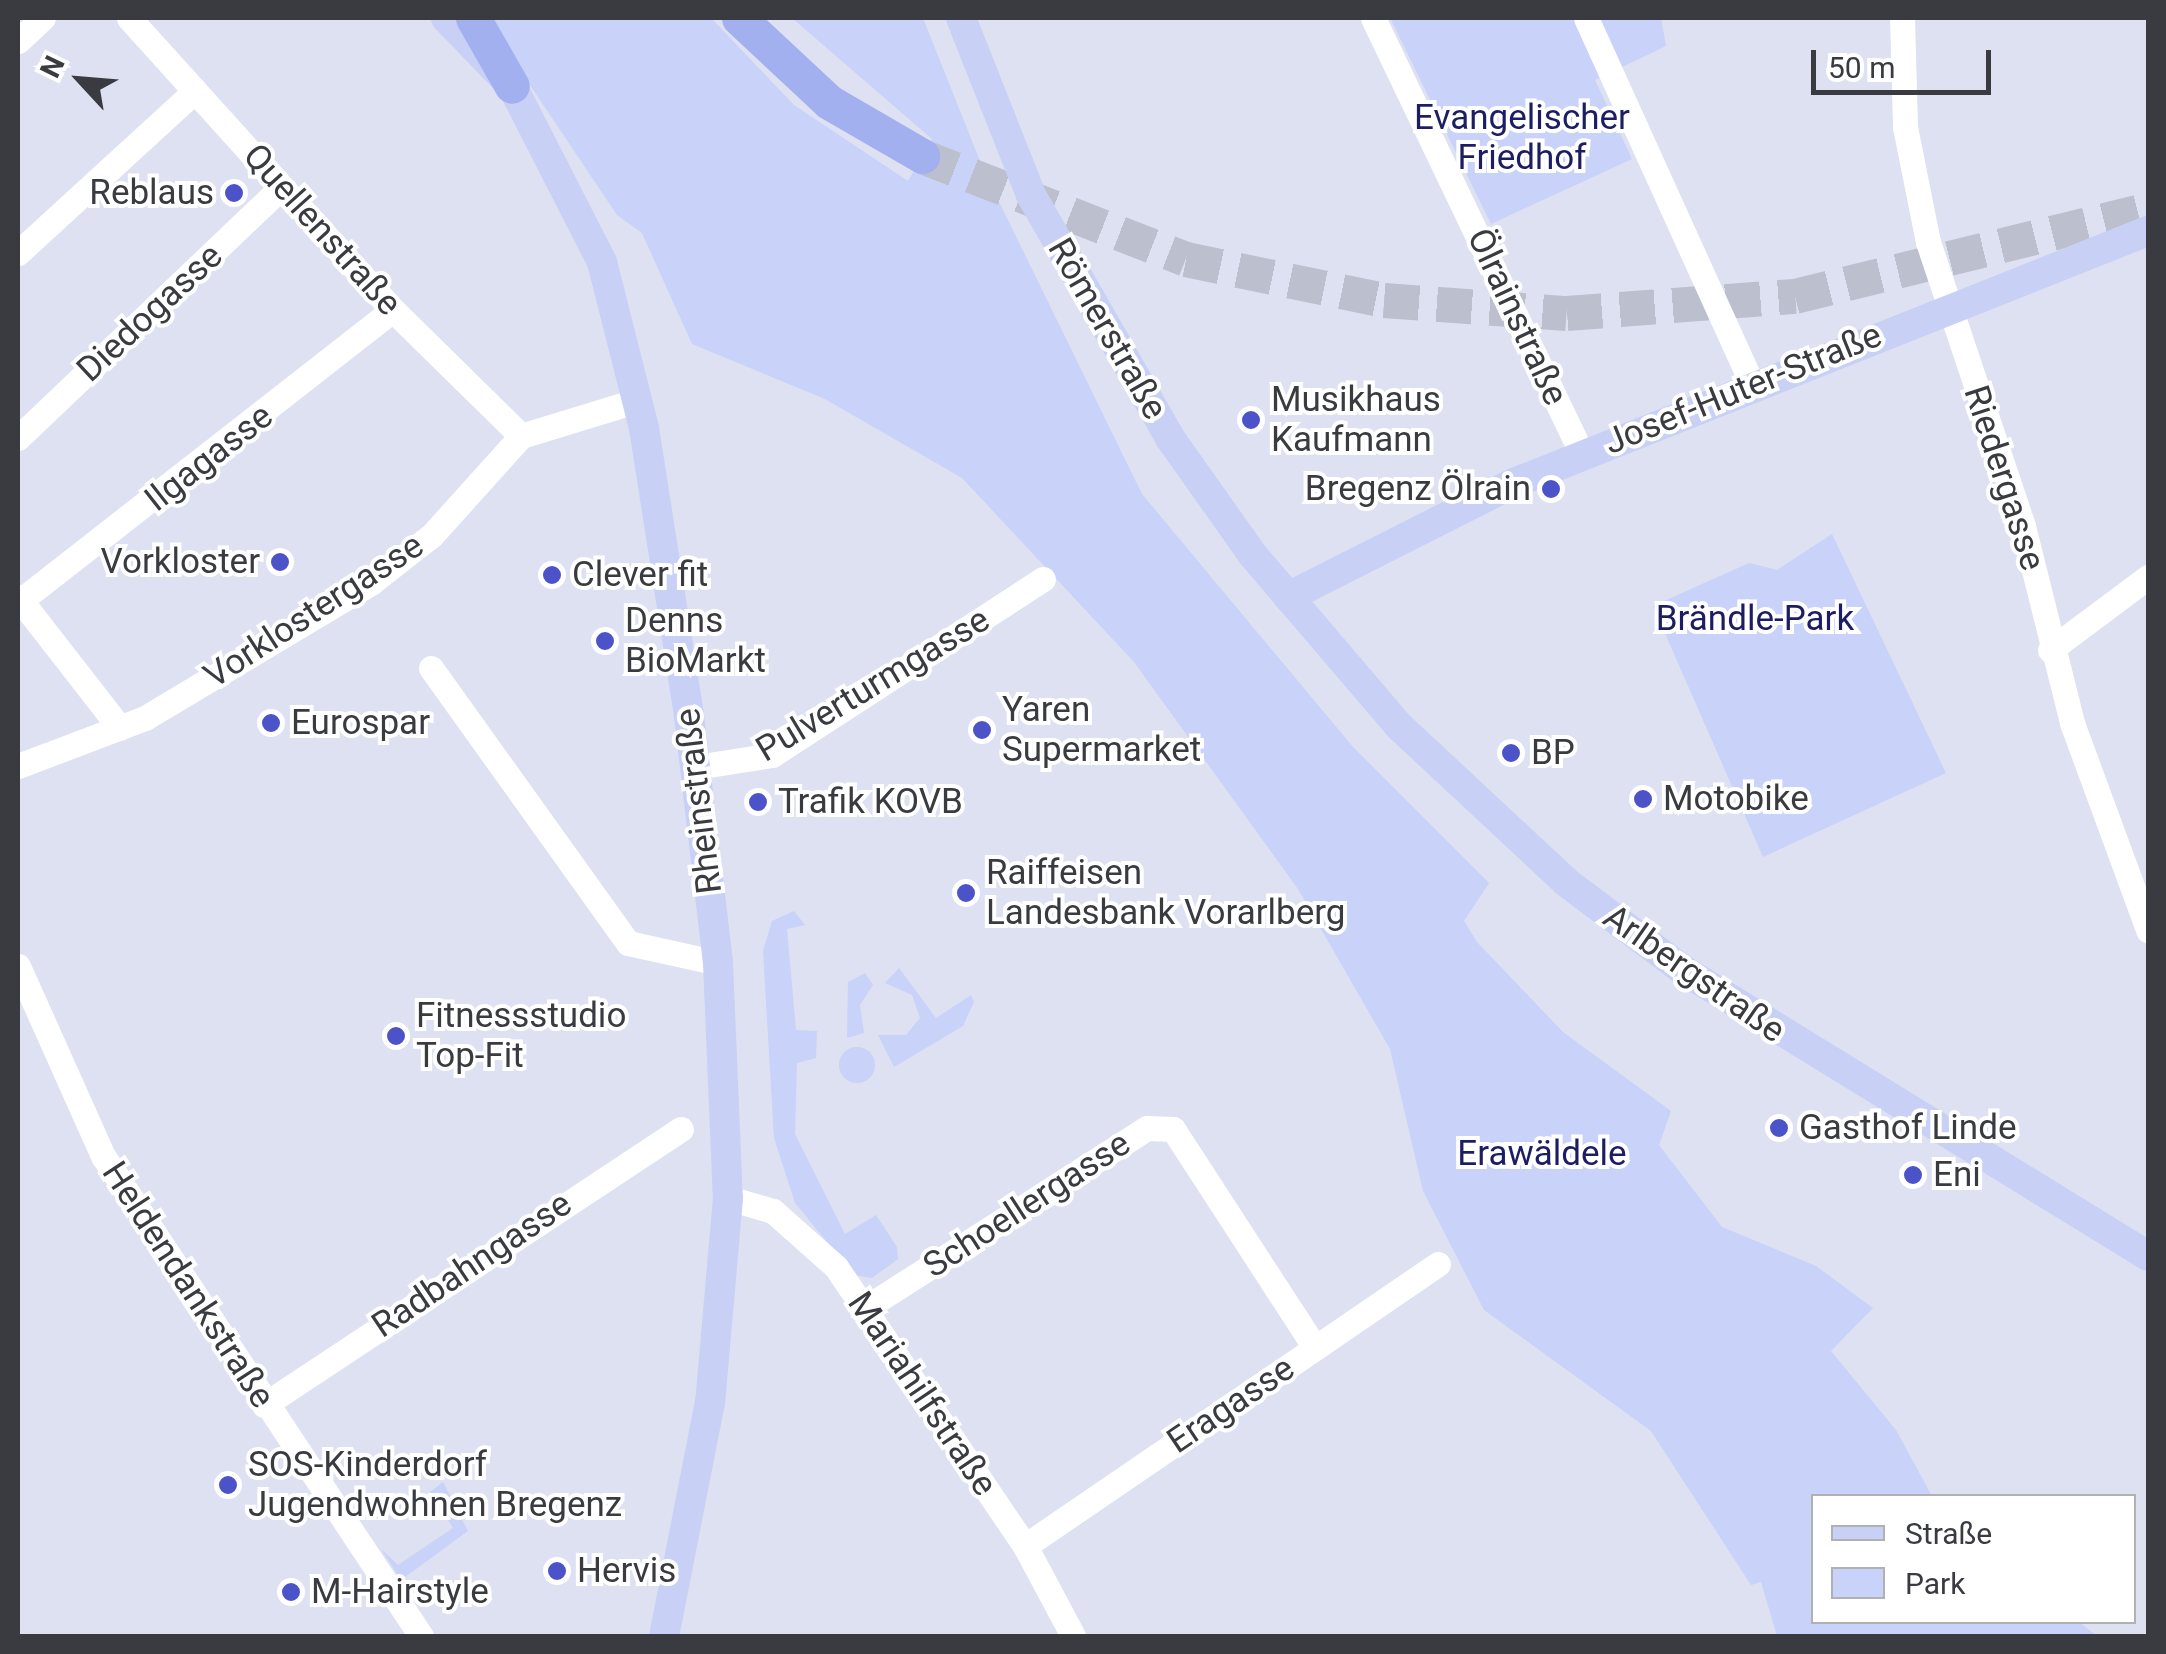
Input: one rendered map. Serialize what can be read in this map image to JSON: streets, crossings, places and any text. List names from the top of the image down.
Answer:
{
  "streets": {
    "main road": [
      "Römerstraße",
      "Josef-Huter-Straße",
      "Rheinstraße",
      "Arlbergstraße"
    ],
    "street": [
      "Quellenstraße",
      "Diedogasse",
      "Ölrainstraße",
      "Ilgagasse",
      "Riedergasse",
      "Vorklostergasse",
      "Pulverturmgasse",
      "Schoellergasse",
      "Radbahngasse",
      "Heldendankstraße",
      "Mariahilfstraße",
      "Eragasse"
    ]
  },
  "crossings": [
    ["Quellenstraße", "Diedogasse"],
    ["Quellenstraße", "Ilgagasse"],
    ["Quellenstraße", "Vorklostergasse"],
    ["Ölrainstraße", "Josef-Huter-Straße"],
    ["Römerstraße", "Josef-Huter-Straße"],
    ["Römerstraße", "Arlbergstraße"],
    ["Josef-Huter-Straße", "Riedergasse"],
    ["Josef-Huter-Straße", "Arlbergstraße"],
    ["Pulverturmgasse", "Rheinstraße"],
    ["Rheinstraße", "Mariahilfstraße"],
    ["Schoellergasse", "Mariahilfstraße"],
    ["Schoellergasse", "Eragasse"],
    ["Radbahngasse", "Heldendankstraße"],
    ["Mariahilfstraße", "Eragasse"]
  ],
  "parks": ["Evangelischer Friedhof", "Brändle-Park", "Erawäldele"],
  "places": [
    "Reblaus",
    "Musikhaus Kaufmann",
    "Bregenz Ölrain",
    "Vorkloster",
    "Clever fit",
    "Denns BioMarkt",
    "Eurospar",
    "Yaren Supermarket",
    "BP",
    "Motobike",
    "Trafik KOVB",
    "Raiffeisen Landesbank Vorarlberg",
    "Fitnessstudio Top-Fit",
    "Gasthof Linde",
    "Eni",
    "SOS-Kinderdorf Jugendwohnen Bregenz",
    "Hervis",
    "M-Hairstyle"
  ],
  "legend": ["Straße", "Park"],
  "scale_bar": "50 m",
  "north": "top left"
}
